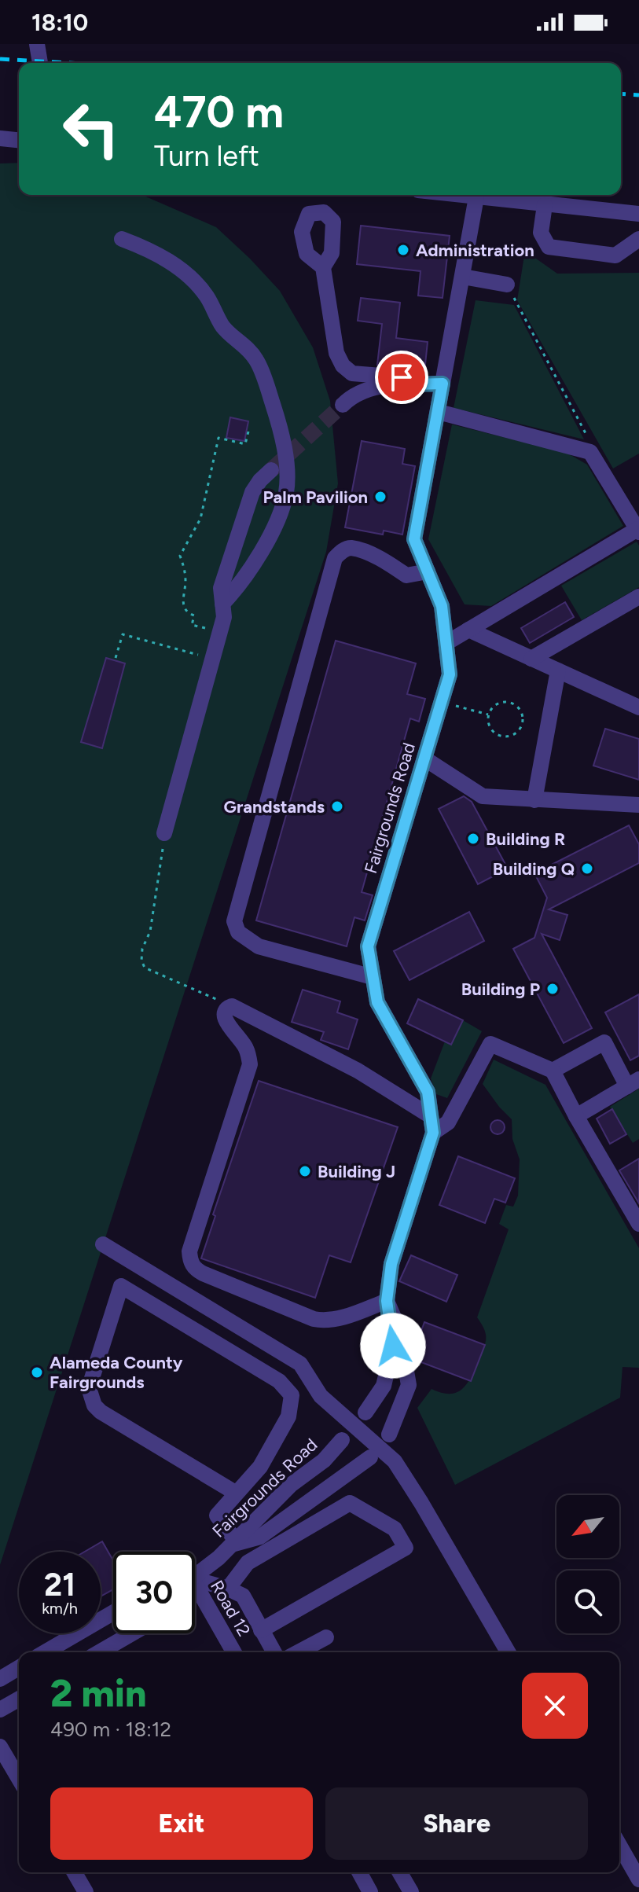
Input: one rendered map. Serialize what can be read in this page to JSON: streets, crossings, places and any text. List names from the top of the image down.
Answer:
{
  "streets": {
    "street": ["Fairgrounds Road", "Road 12"]
  },
  "places": [
    "Administration",
    "Palm Pavilion",
    "Grandstands",
    "Building R",
    "Building Q",
    "Building P",
    "Building J",
    "Alameda County Fairgrounds"
  ],
  "north": "bottom left",
  "page": {
    "status": "18:10",
    "turn": ["470 m", "Turn left"],
    "speed": "21 km/h",
    "limit": "30",
    "heading": ["2 min", "490 m · 18:12"],
    "buttons": ["Exit", "Share"]
  }
}
